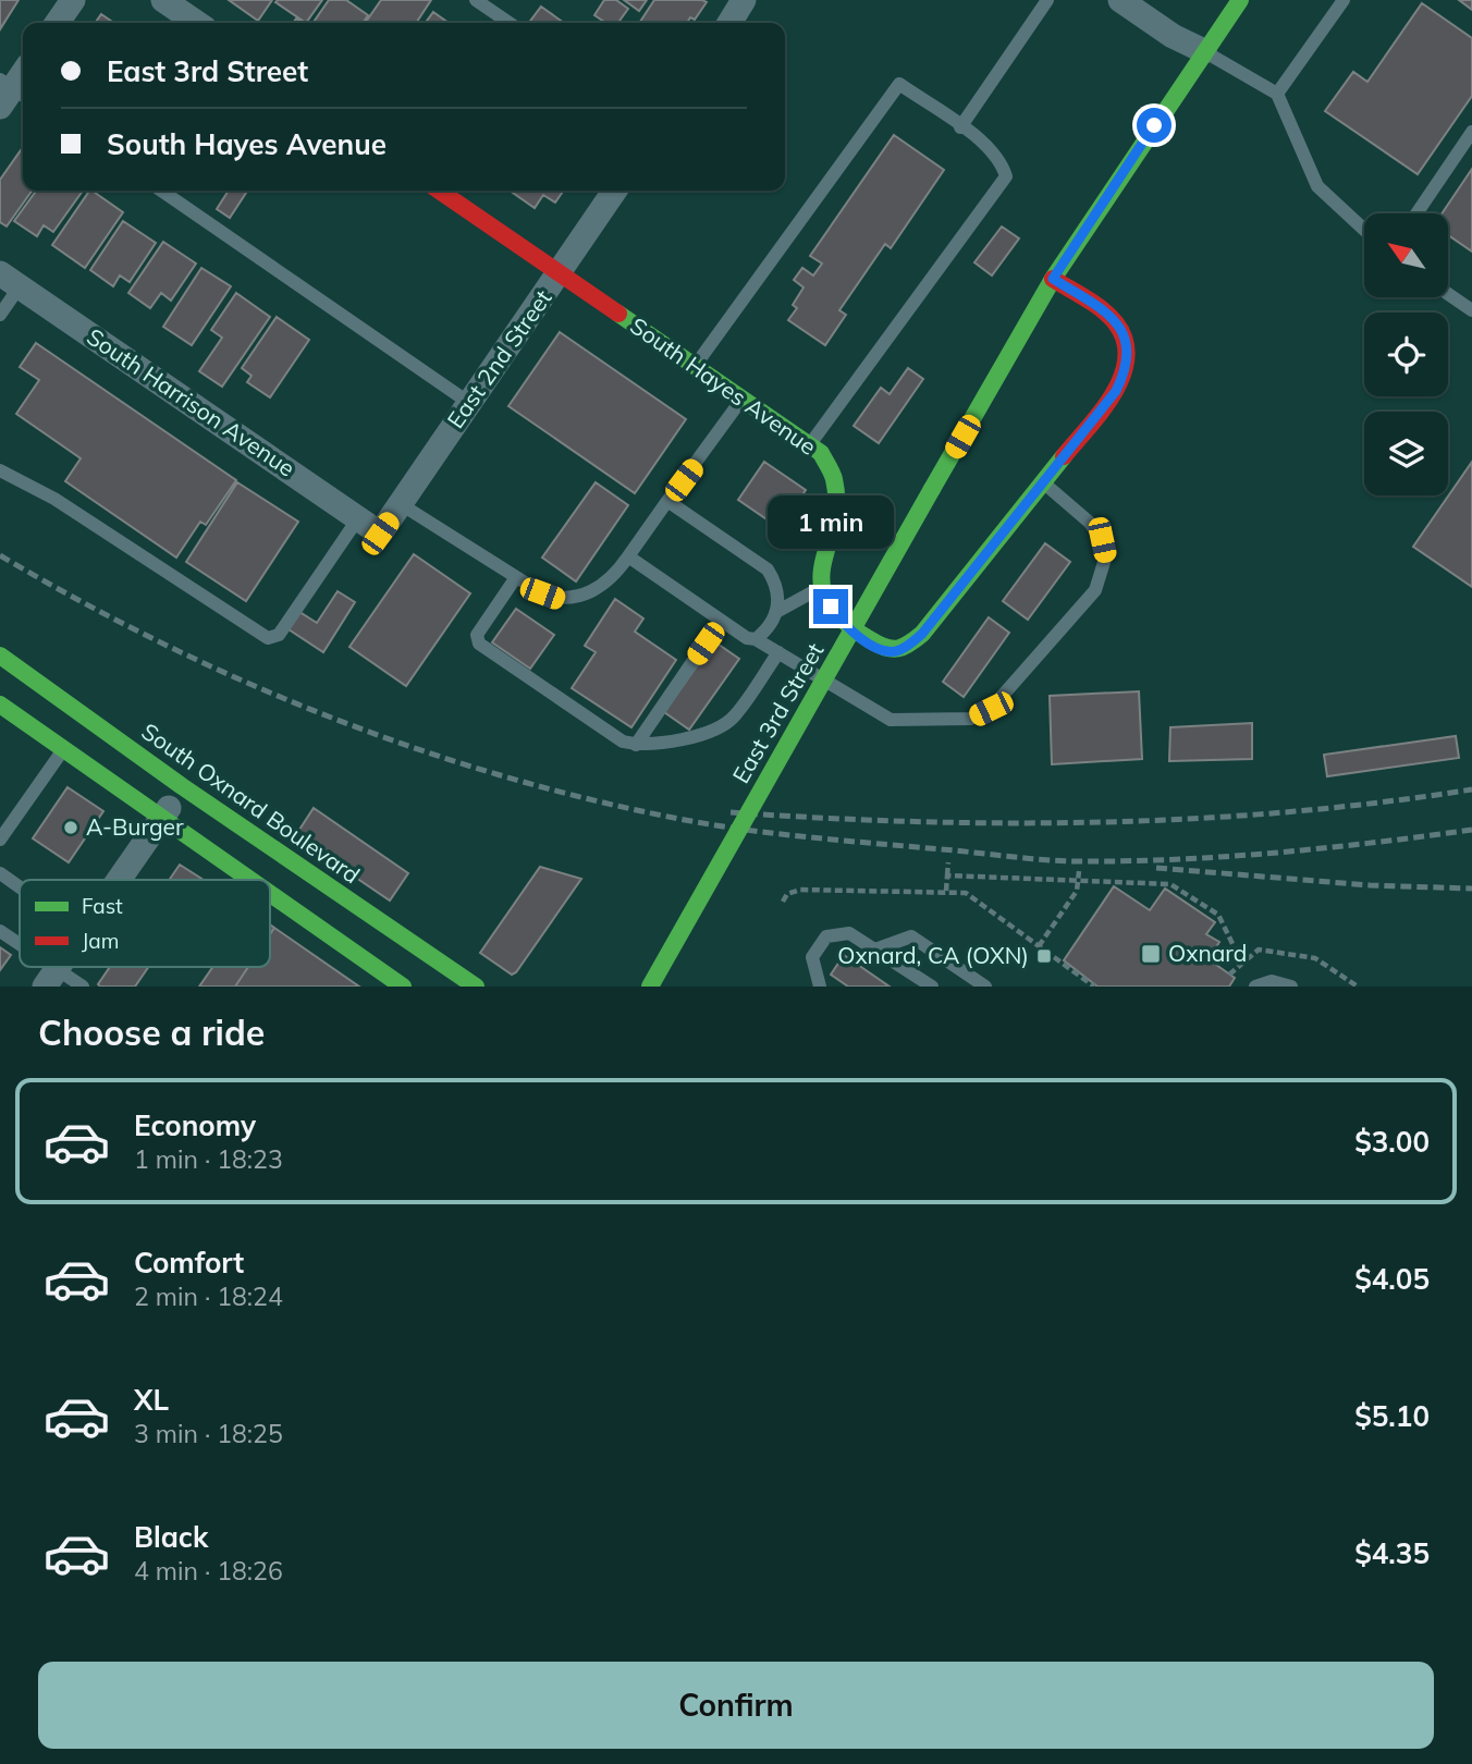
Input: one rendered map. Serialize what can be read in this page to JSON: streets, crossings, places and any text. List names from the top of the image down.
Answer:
{
  "streets": {
    "street": [
      "East 2nd Street",
      "South Hayes Avenue",
      "South Harrison Avenue",
      "East 3rd Street",
      "South Oxnard Boulevard"
    ]
  },
  "crossings": [
    ["East 2nd Street", "South Hayes Avenue"],
    ["East 2nd Street", "South Harrison Avenue"]
  ],
  "places": {
    "other": ["A-Burger"],
    "transit": ["Oxnard", "Oxnard, CA (OXN)"]
  },
  "legend": ["Fast", "Jam"],
  "north": "top left",
  "page": {
    "banner": ["East 3rd Street", "South Hayes Avenue"],
    "bubble": "1 min",
    "heading": "Choose a ride",
    "list": [
      {
        "name": "Economy",
        "note": "1 min · 18:23",
        "value": "$3.00"
      },
      {
        "name": "Comfort",
        "note": "2 min · 18:24",
        "value": "$4.05"
      },
      {
        "name": "XL",
        "note": "3 min · 18:25",
        "value": "$5.10"
      },
      {
        "name": "Black",
        "note": "4 min · 18:26",
        "value": "$4.35"
      }
    ],
    "buttons": "Confirm"
  }
}
